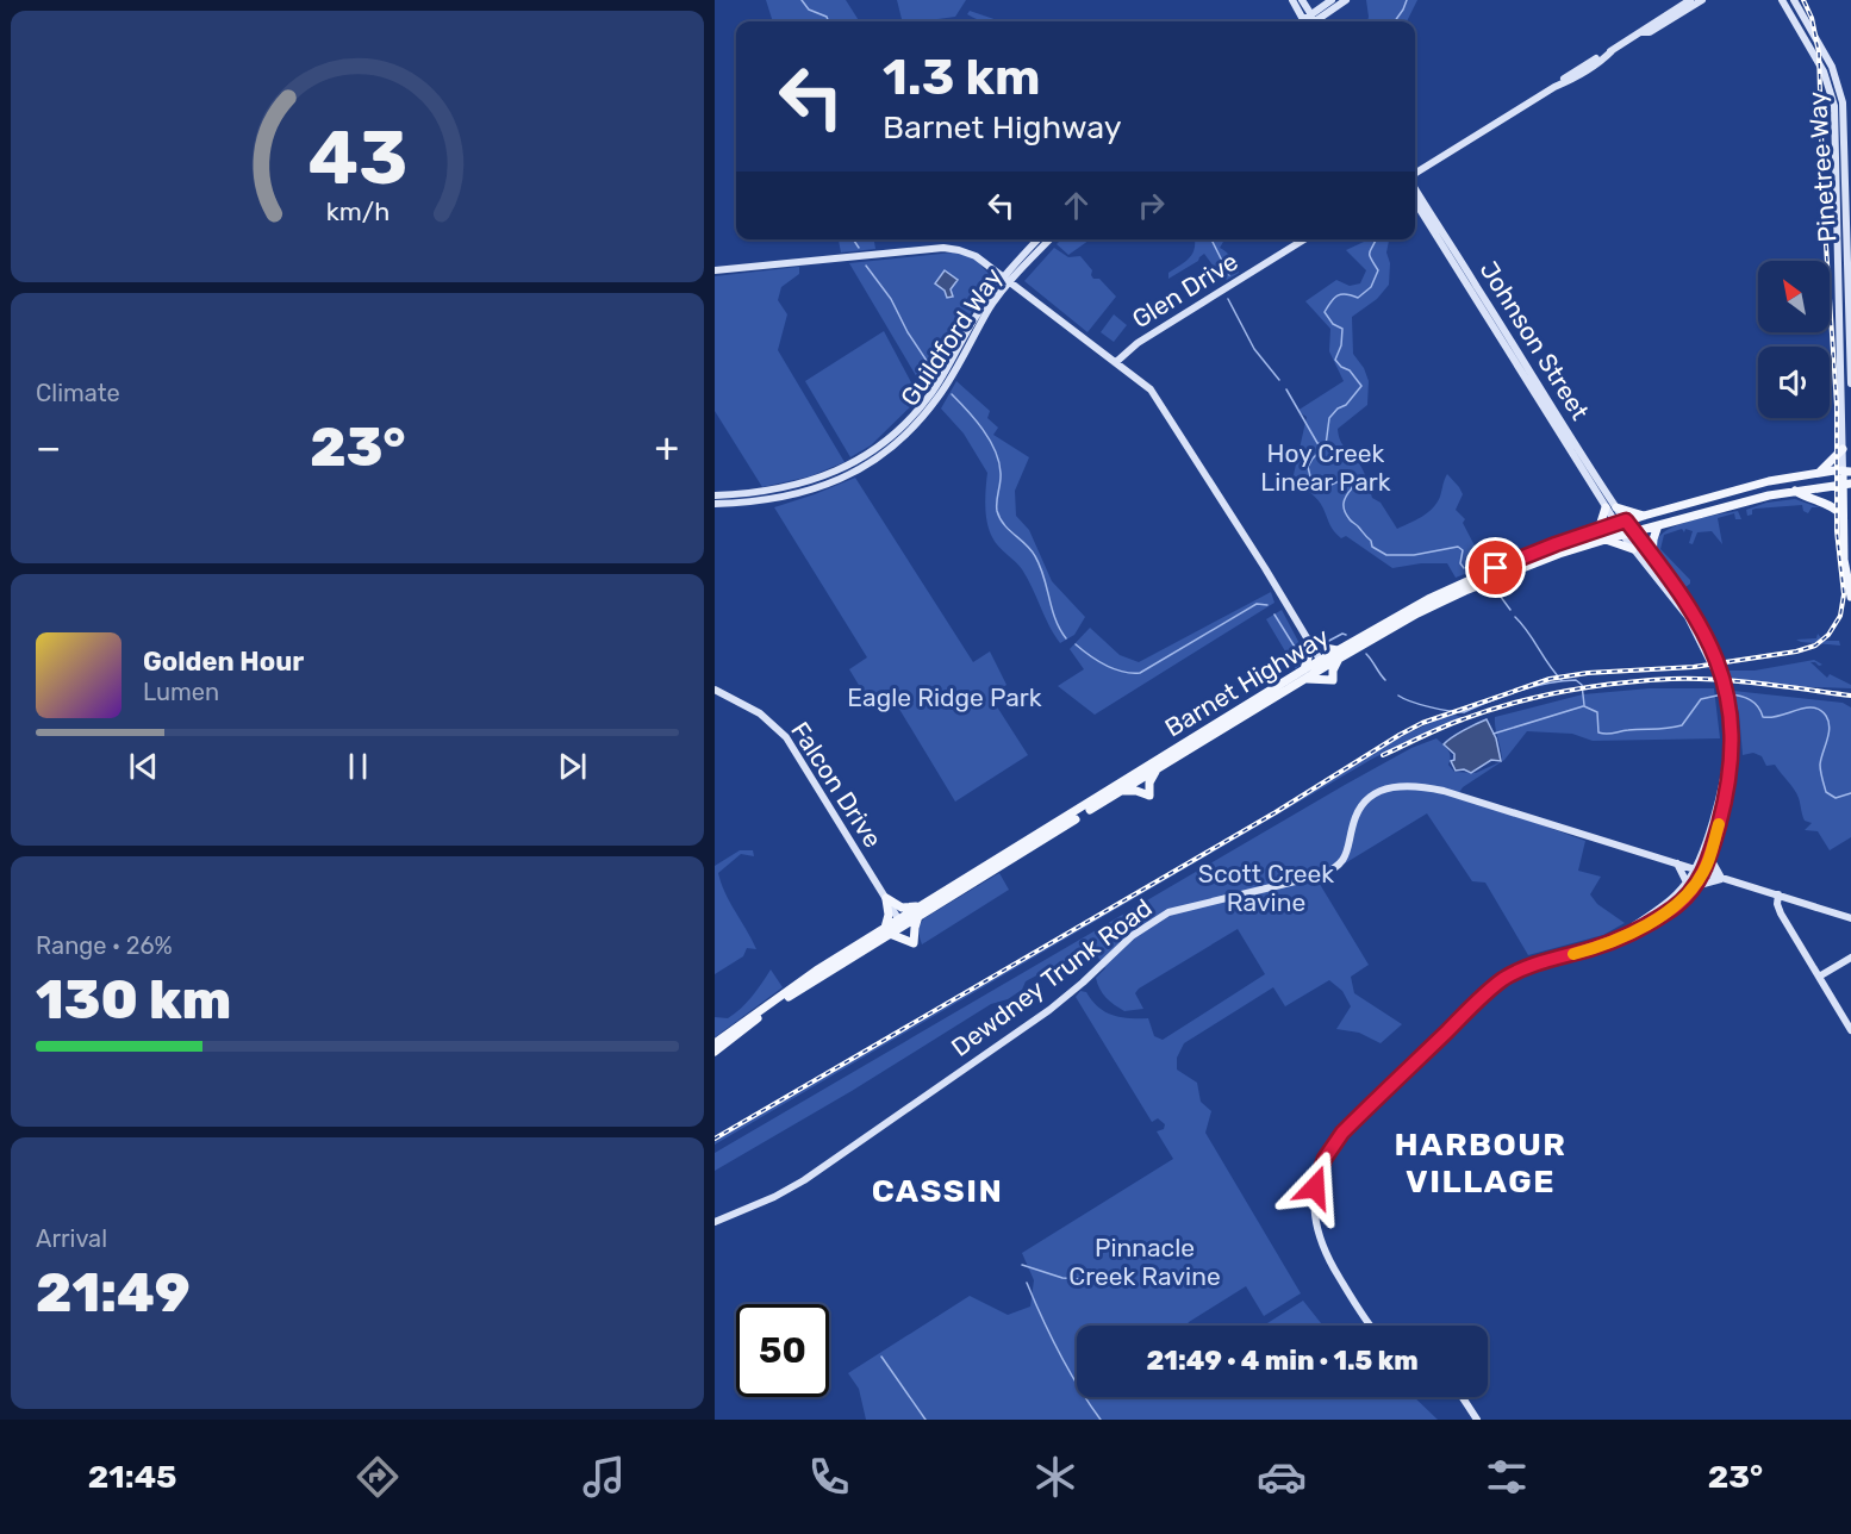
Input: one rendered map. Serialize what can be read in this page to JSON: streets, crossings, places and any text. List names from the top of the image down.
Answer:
{
  "streets": {
    "main road": [
      "Pinetree Way",
      "Glen Drive",
      "Guildford Way",
      "Johnson Street",
      "Barnet Highway",
      "Falcon Drive",
      "Dewdney Trunk Road"
    ]
  },
  "crossings": [
    ["Pinetree Way", "Barnet Highway"],
    ["Johnson Street", "Barnet Highway"],
    ["Barnet Highway", "Falcon Drive"]
  ],
  "districts": ["HARBOUR VILLAGE", "CASSIN"],
  "parks": [
    "Hoy Creek Linear Park",
    "Eagle Ridge Park",
    "Scott Creek Ravine",
    "Pinnacle Creek Ravine"
  ],
  "north": "top left",
  "page": {
    "turn": ["1.3 km", "Barnet Highway"],
    "tile": [
      "Climate",
      ["Range · 26%", "130 km"],
      ["Arrival", "21:49"]
    ],
    "heat": ["−", "23°", "+"],
    "song": ["Golden Hour", "Lumen"],
    "limit": "50",
    "trip": "21:49 · 4 min · 1.5 km",
    "tabs": ["21:45", "23°"],
    "gauge": ["43", "km/h"]
  }
}
